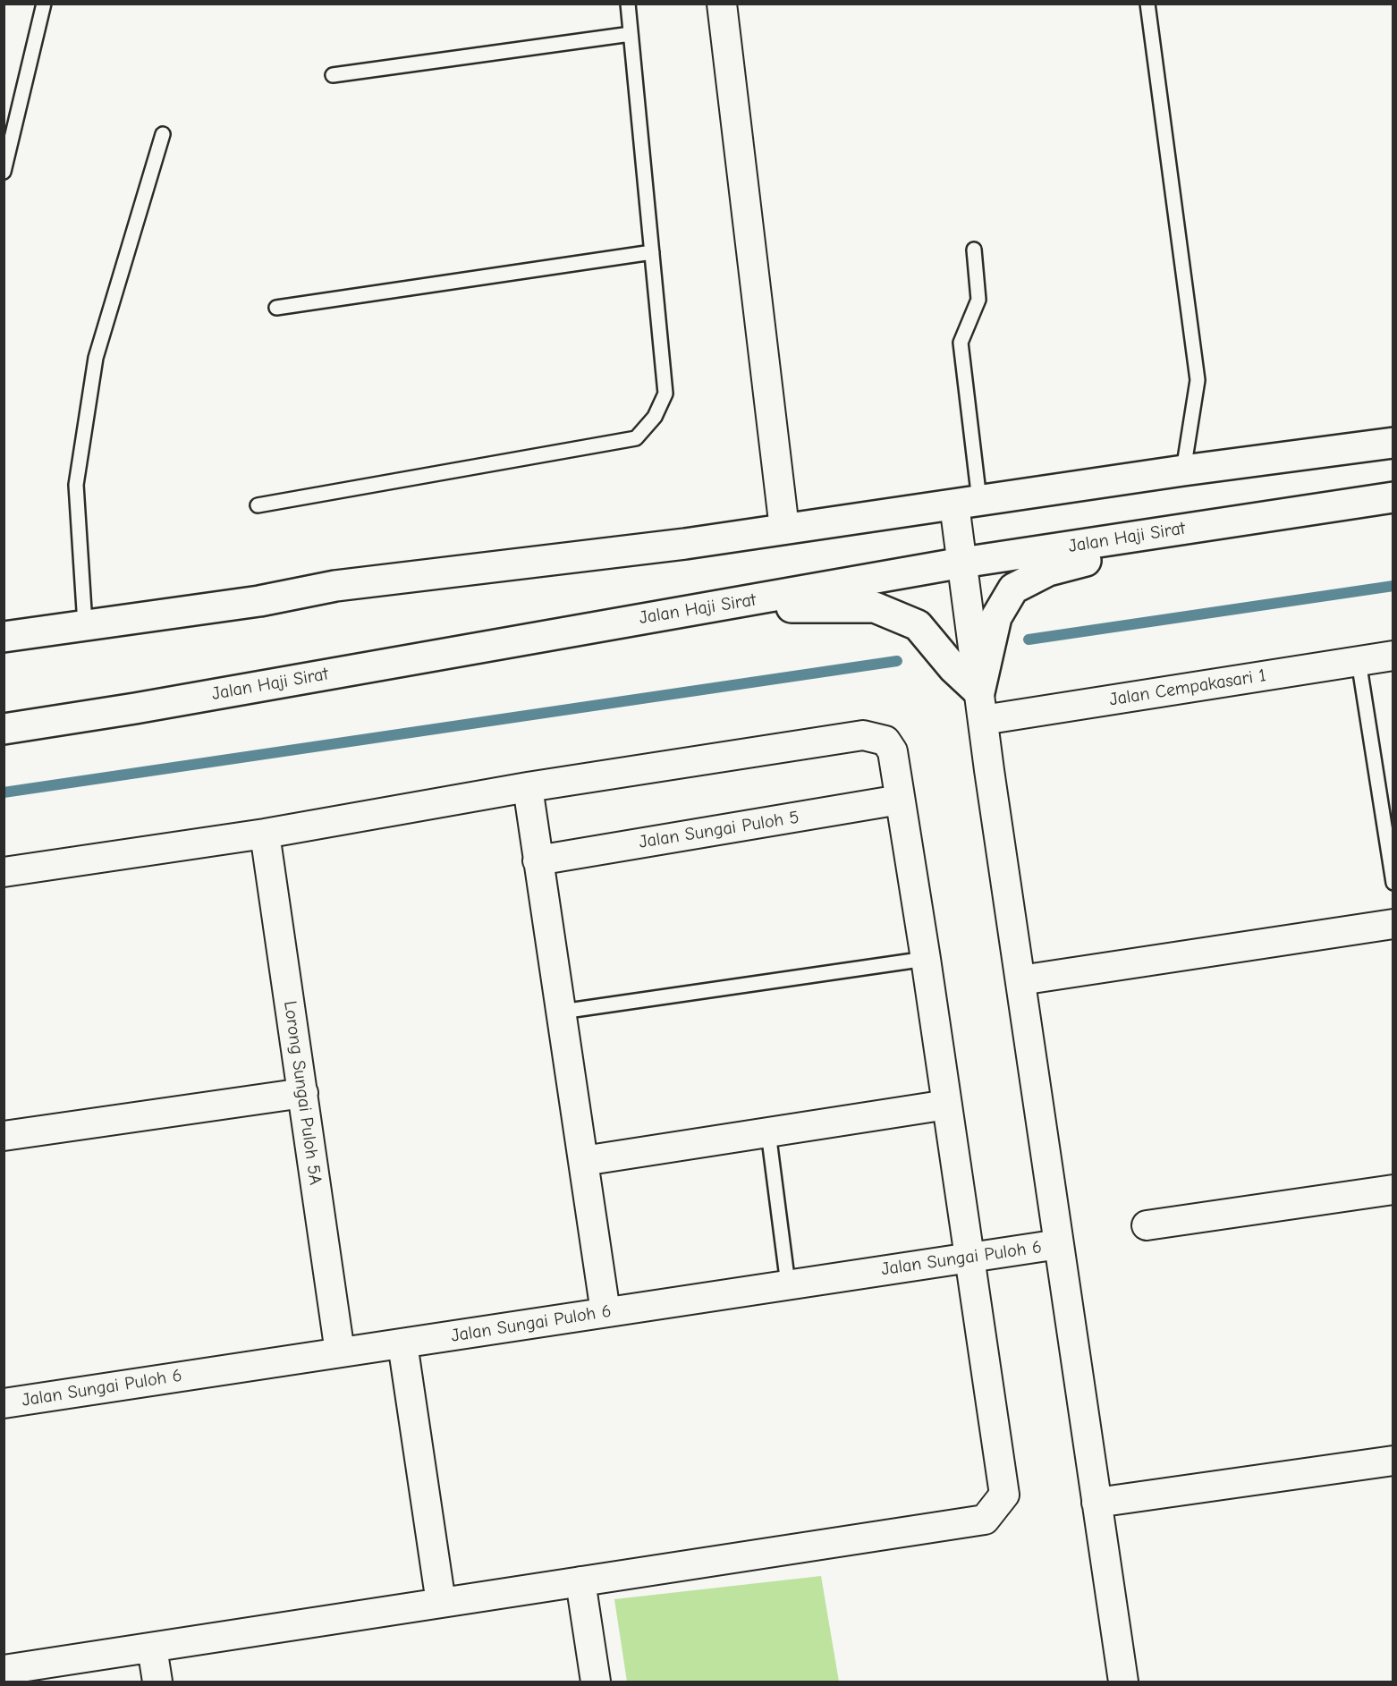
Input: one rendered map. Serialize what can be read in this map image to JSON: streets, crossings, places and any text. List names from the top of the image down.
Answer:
{
  "streets": {
    "main road": ["Jalan Haji Sirat"],
    "street": [
      "Jalan Cempakasari 1",
      "Jalan Sungai Puloh 5",
      "Lorong Sungai Puloh 5A",
      "Jalan Sungai Puloh 6"
    ]
  },
  "crossings": [
    ["Lorong Sungai Puloh 5A", "Jalan Sungai Puloh 6"]
  ]
}
